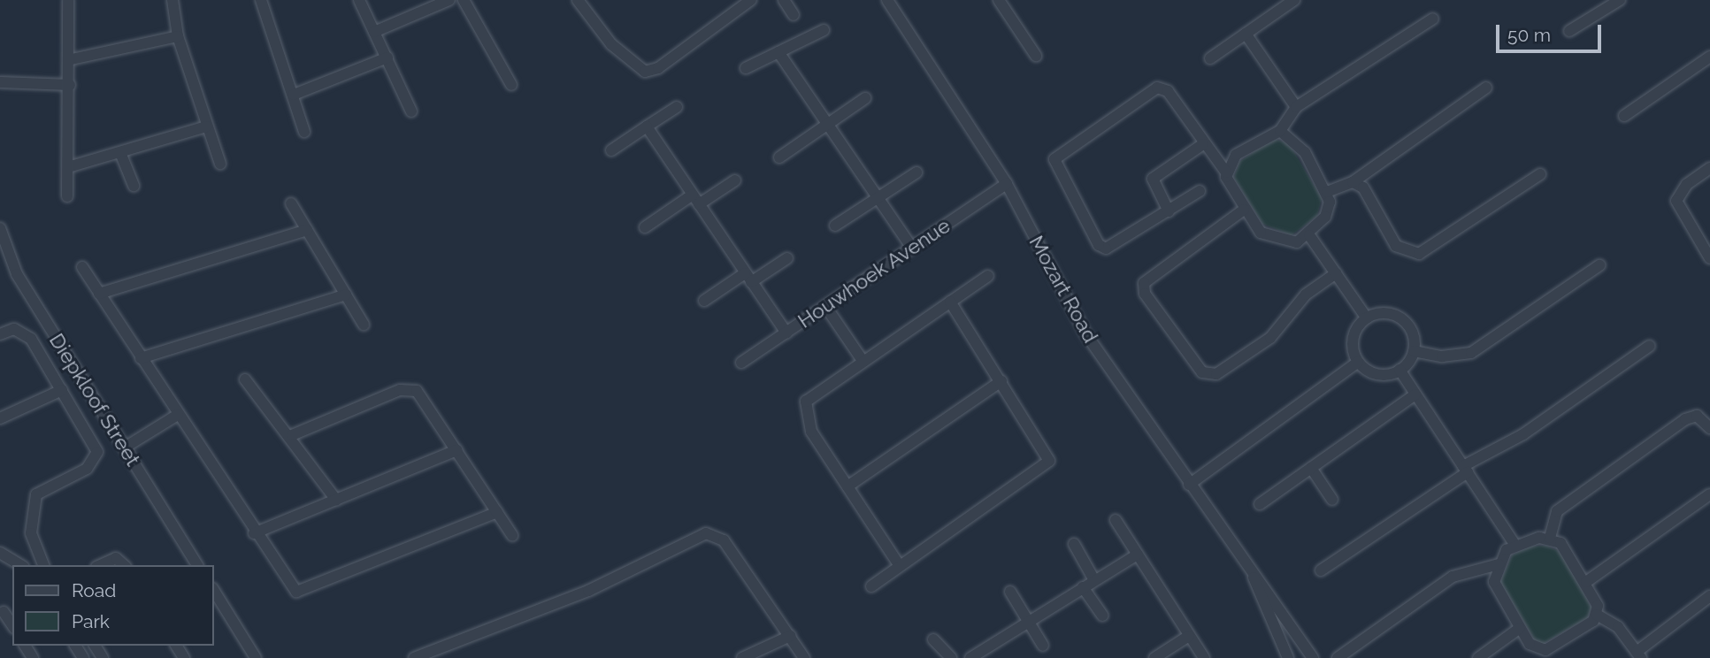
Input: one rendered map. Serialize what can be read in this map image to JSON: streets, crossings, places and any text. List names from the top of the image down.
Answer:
{
  "streets": {
    "street": ["Houwhoek Avenue", "Mozart Road", "Diepkloof Street"]
  },
  "crossings": [
    ["Houwhoek Avenue", "Mozart Road"]
  ],
  "legend": ["Road", "Park"],
  "scale_bar": "50 m"
}
